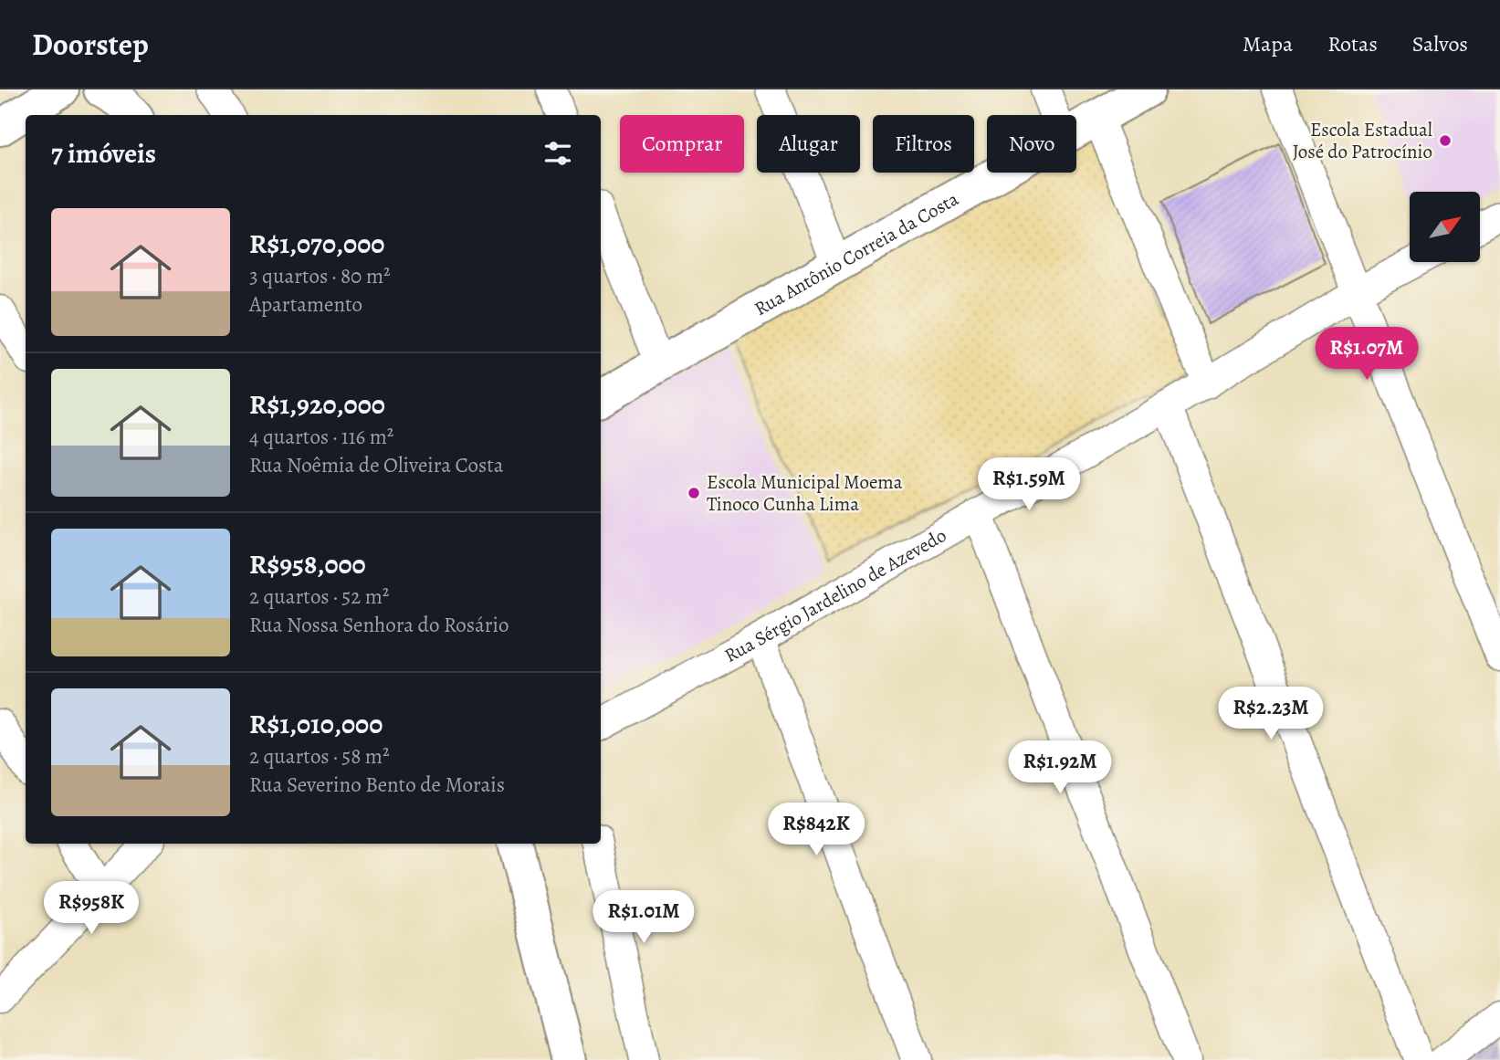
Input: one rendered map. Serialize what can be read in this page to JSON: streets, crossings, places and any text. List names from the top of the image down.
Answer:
{
  "streets": {
    "street": ["Rua Antônio Correia da Costa", "Rua Sérgio Jardelino de Azevedo"]
  },
  "places": ["Escola Estadual José do Patrocínio", "Escola Municipal Moema Tinoco Cunha Lima"],
  "north": "top right",
  "page": {
    "header": "Doorstep",
    "nav": ["Mapa", "Rotas", "Salvos"],
    "chip": [
      "Comprar",
      "Alugar",
      "Filtros",
      "Novo"
    ],
    "heading": "7 imóveis",
    "list": [
      {
        "name": "R$1,070,000",
        "note": "3 quartos · 80 m² · Apartamento"
      },
      {
        "name": "R$1,920,000",
        "note": "4 quartos · 116 m² · Rua Noêmia de Oliveira Costa"
      },
      {
        "name": "R$958,000",
        "note": "2 quartos · 52 m² · Rua Nossa Senhora do Rosário"
      },
      {
        "name": "R$1,010,000",
        "note": "2 quartos · 58 m² · Rua Severino Bento de Morais"
      }
    ],
    "price": [
      "R$1.07M",
      "R$1.59M",
      "R$2.23M",
      "R$1.92M",
      "R$842K",
      "R$958K",
      "R$1.01M"
    ]
  }
}
